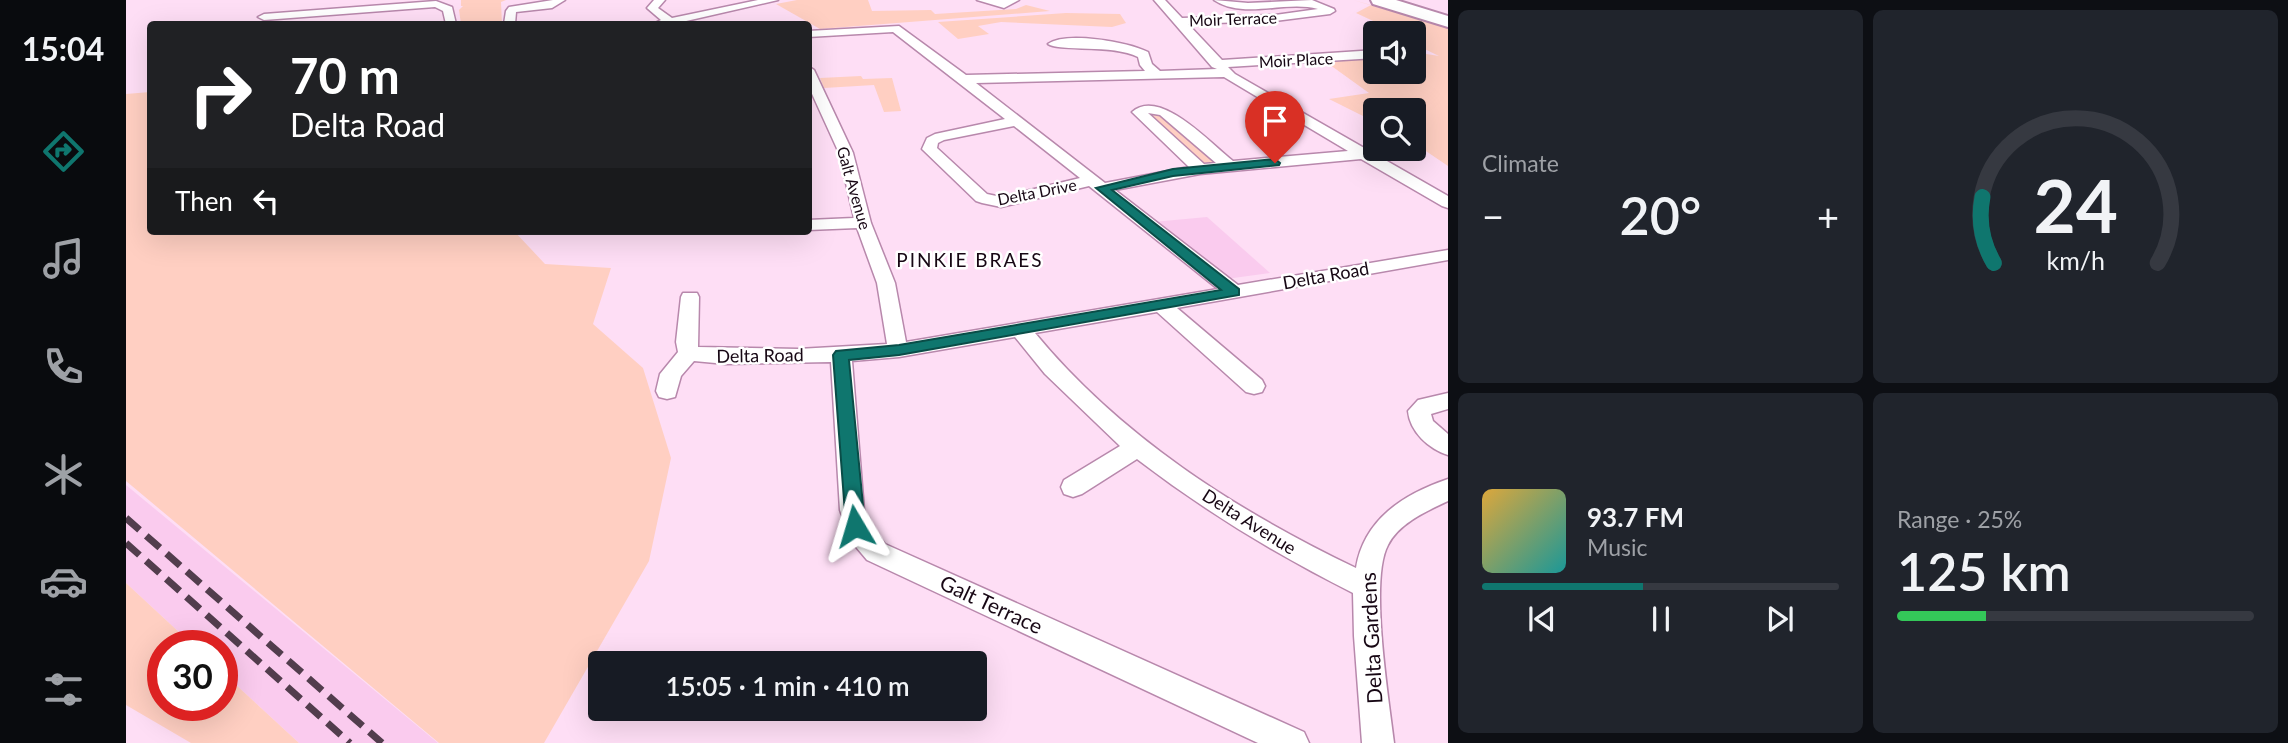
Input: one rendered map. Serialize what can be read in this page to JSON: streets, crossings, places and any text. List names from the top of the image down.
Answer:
{
  "streets": {
    "street": [
      "Moir Terrace",
      "Moir Place",
      "Galt Avenue",
      "Delta Drive",
      "Delta Road",
      "Delta Avenue",
      "Galt Terrace",
      "Delta Gardens"
    ]
  },
  "crossings": [
    ["Galt Avenue", "Delta Road"],
    ["Delta Drive", "Delta Road"],
    ["Delta Road", "Delta Avenue"],
    ["Delta Road", "Galt Terrace"],
    ["Delta Avenue", "Delta Gardens"]
  ],
  "districts": ["PINKIE BRAES"],
  "page": {
    "tabs": "15:04",
    "tile": [
      "Climate",
      ["Range · 25%", "125 km"]
    ],
    "turn": ["70 m", "Delta Road"],
    "then": "Then",
    "heat": ["−", "20°", "+"],
    "song": ["93.7 FM", "Music"],
    "limit": "30",
    "trip": "15:05 · 1 min · 410 m",
    "gauge": ["24", "km/h"]
  }
}
